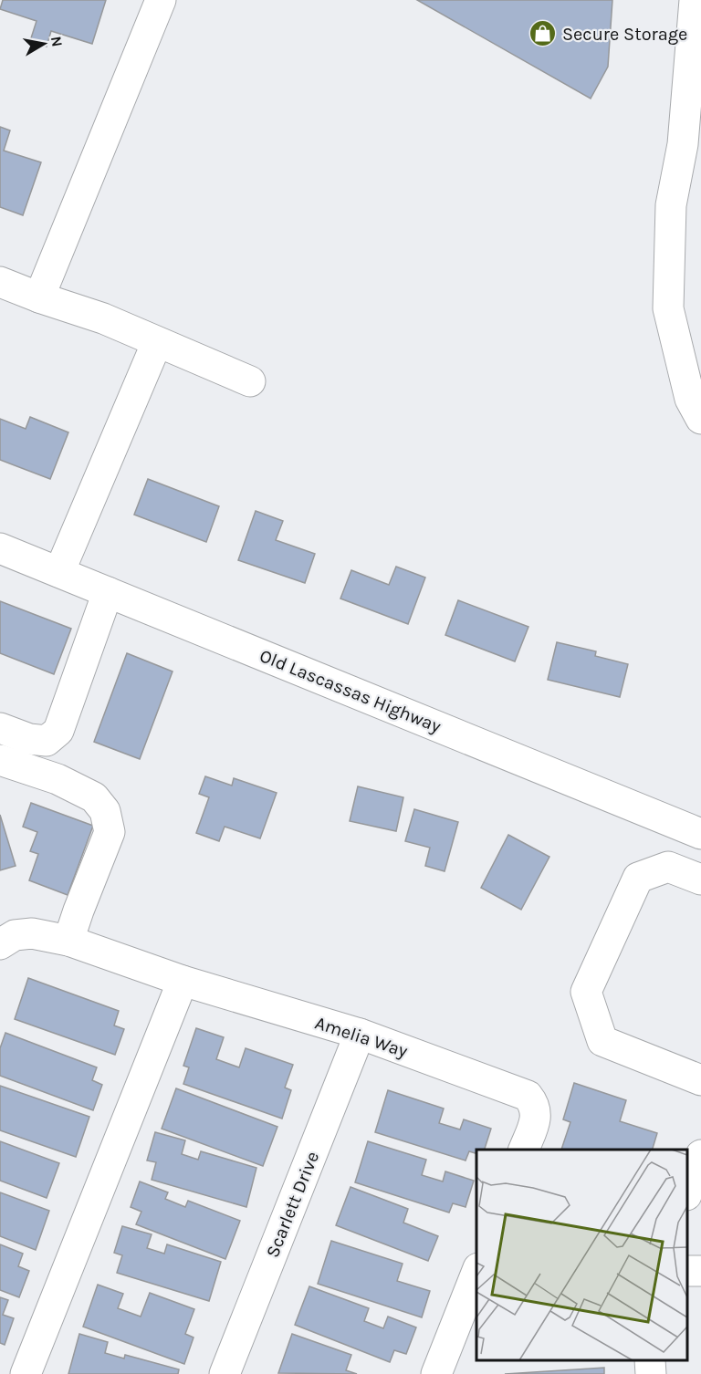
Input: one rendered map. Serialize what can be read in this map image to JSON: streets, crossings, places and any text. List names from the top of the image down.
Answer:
{
  "streets": {
    "street": ["Old Lascassas Highway", "Amelia Way", "Scarlett Drive"]
  },
  "crossings": [
    ["Amelia Way", "Scarlett Drive"]
  ],
  "places": {
    "shop": ["Secure Storage"]
  },
  "north": "right"
}
